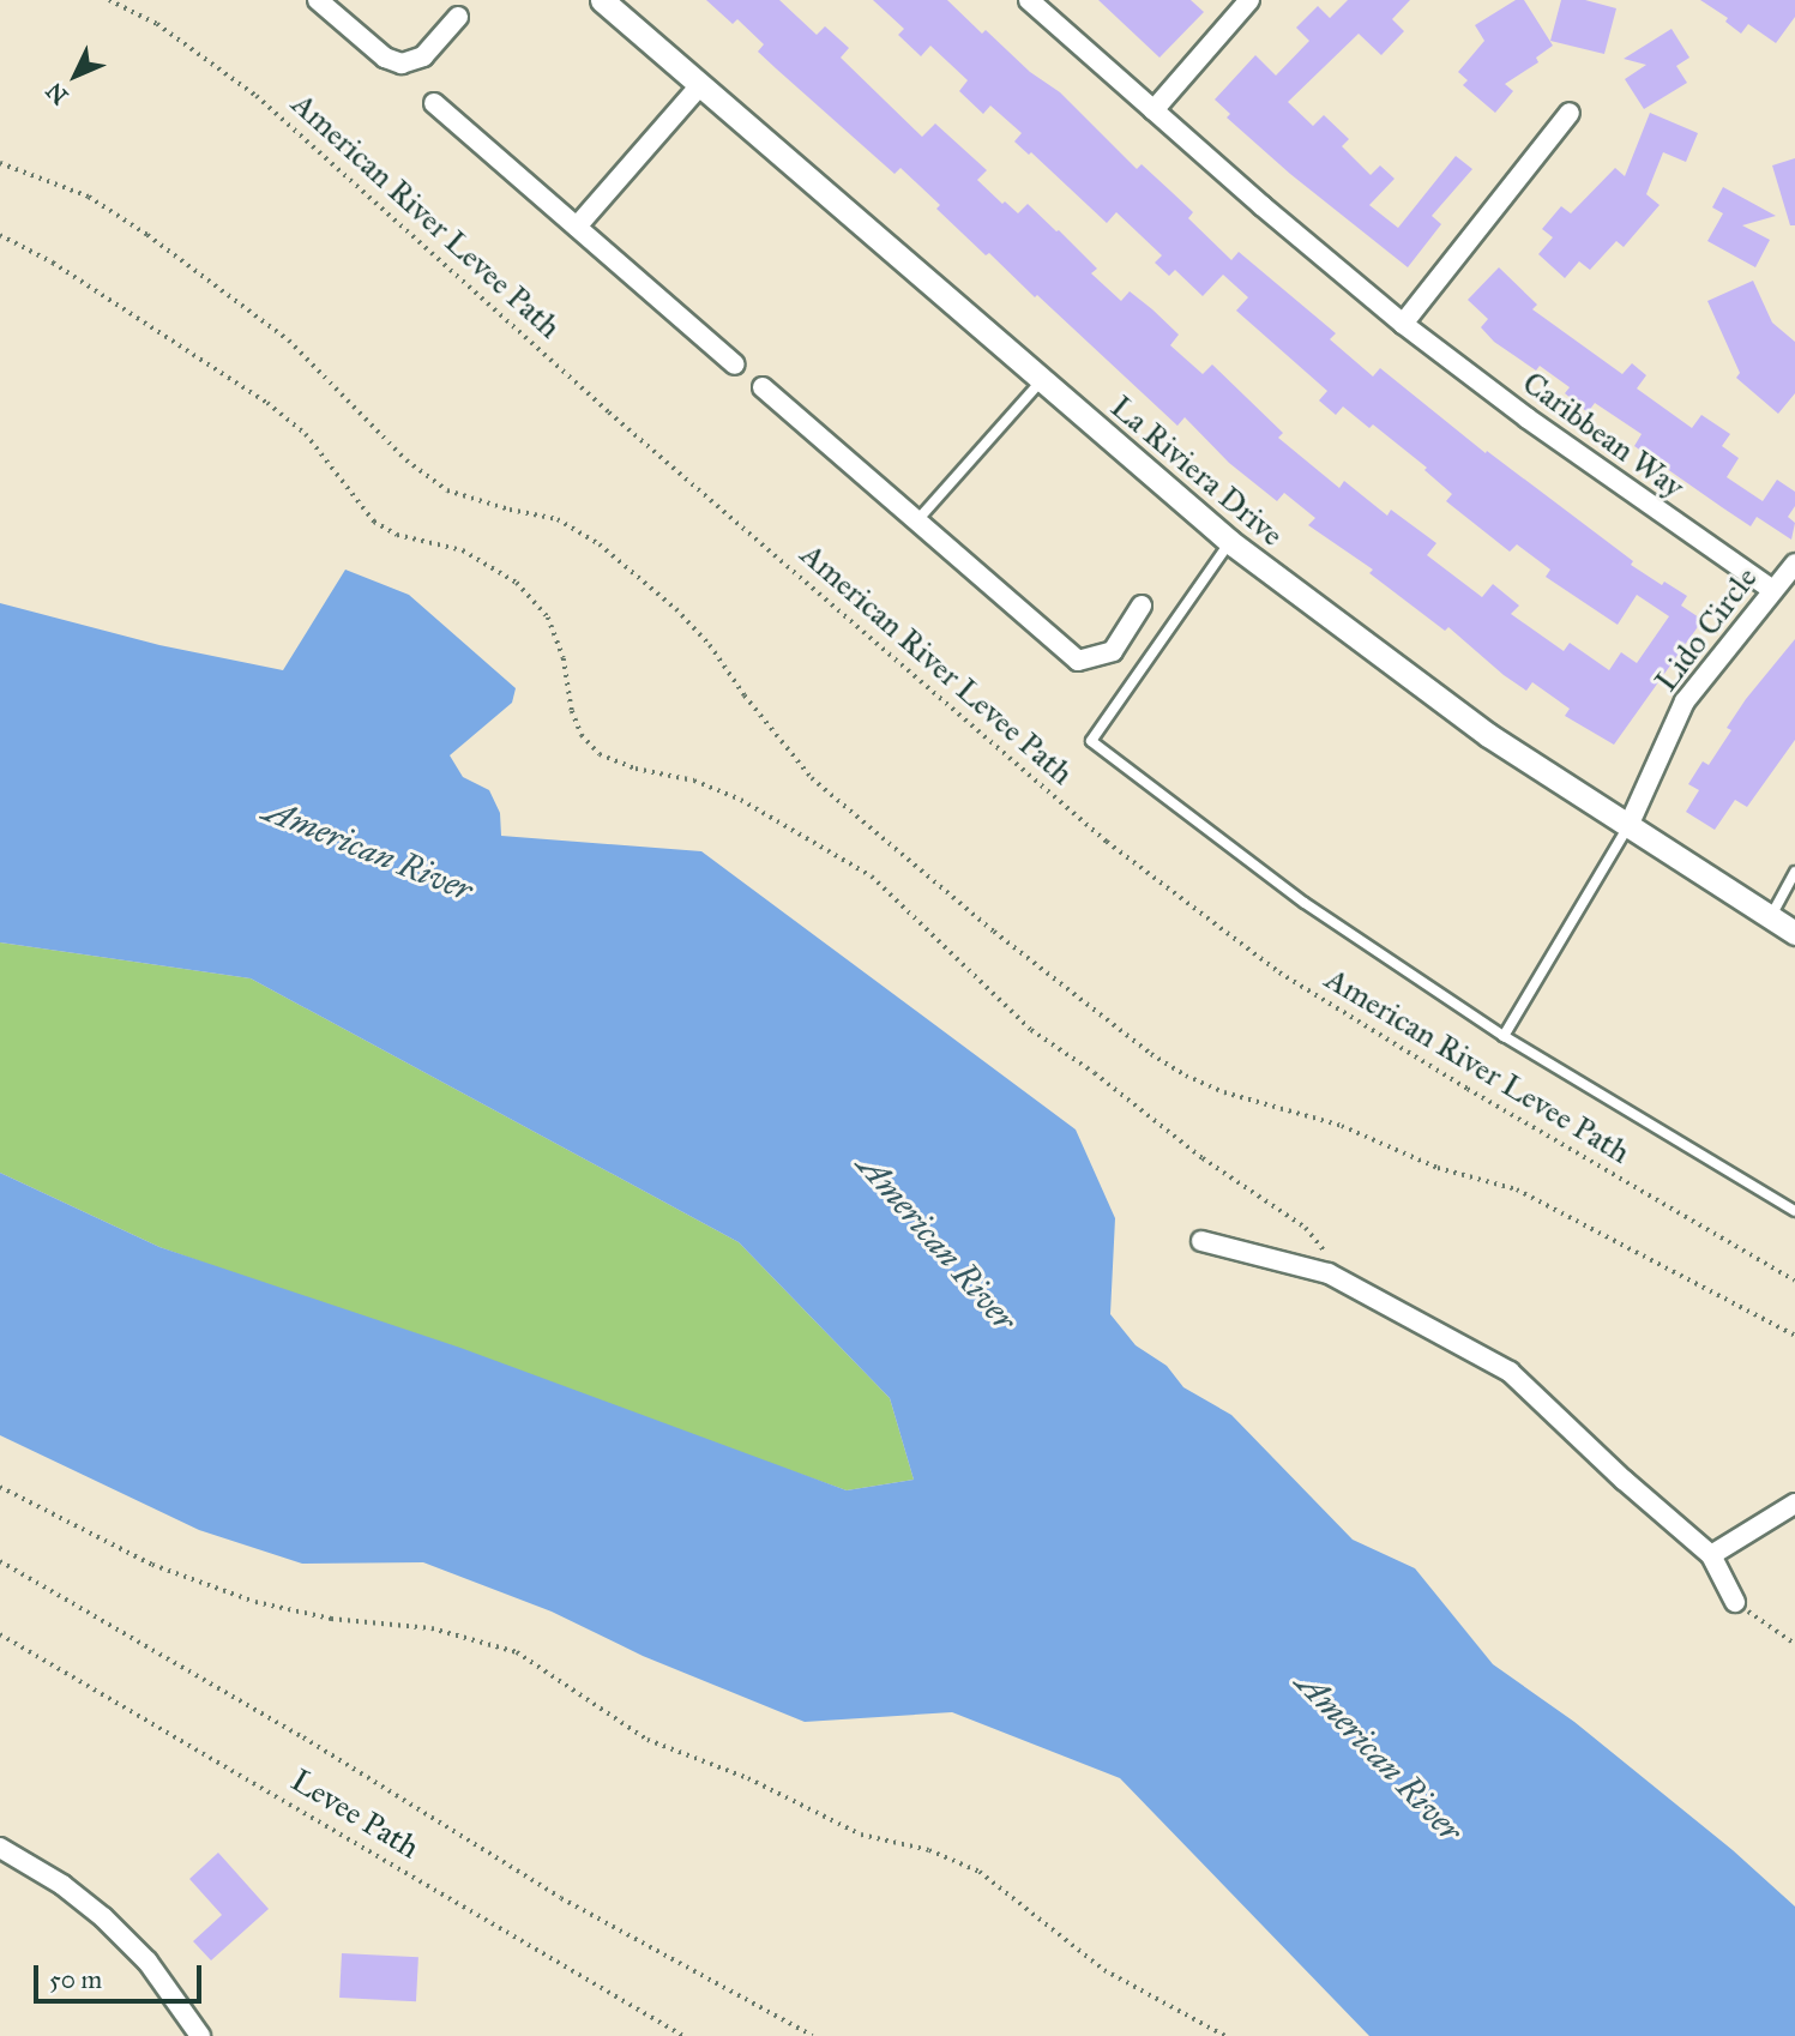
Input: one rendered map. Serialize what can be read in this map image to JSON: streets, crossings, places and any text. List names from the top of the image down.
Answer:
{
  "streets": {
    "street": ["Caribbean Way", "La Riviera Drive", "Lido Circle"],
    "path": ["American River Levee Path", "Levee Path"]
  },
  "crossings": [
    ["Caribbean Way", "Lido Circle"],
    ["La Riviera Drive", "Lido Circle"]
  ],
  "water": ["American River"],
  "scale_bar": "50 m",
  "north": "bottom left"
}
